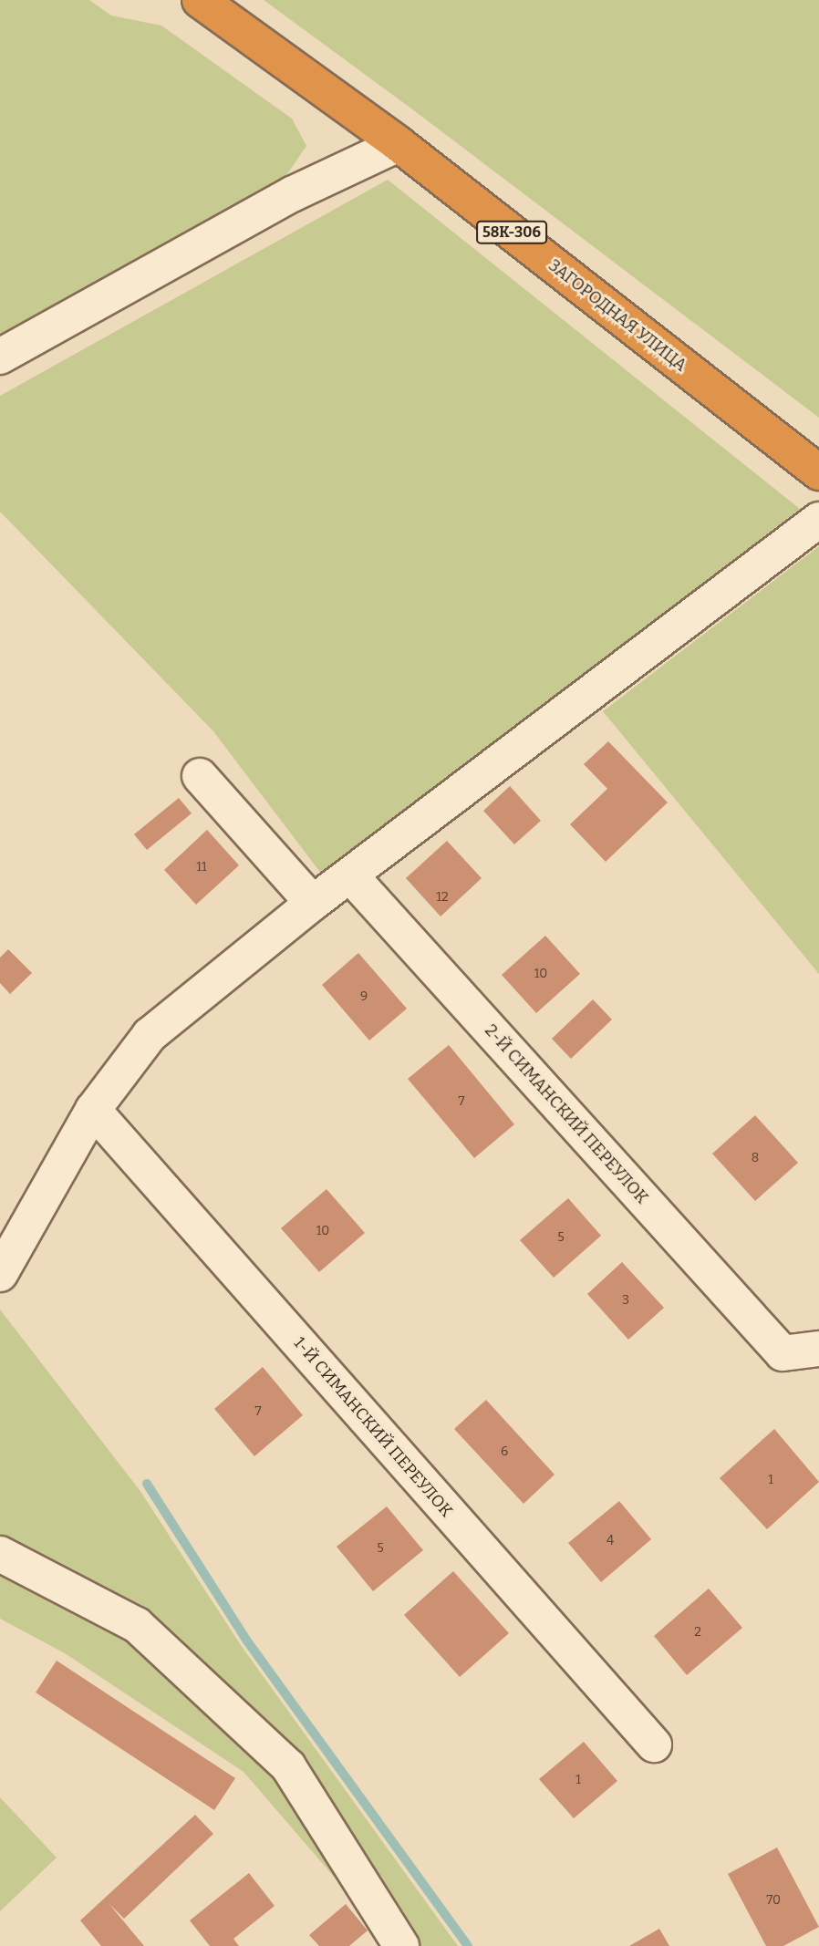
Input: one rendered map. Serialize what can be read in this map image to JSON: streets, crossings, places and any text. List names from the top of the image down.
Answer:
{
  "streets": {
    "highway": ["58К-306", "ЗАГОРОДНАЯ УЛИЦА"],
    "street": ["2-Й СИМАНСКИЙ ПЕРЕУЛОК", "1-Й СИМАНСКИЙ ПЕРЕУЛОК"]
  },
  "house_numbers": [
    "11",
    "12",
    "10",
    "9",
    "7",
    "8",
    "10",
    "5",
    "3",
    "7",
    "6",
    "1",
    "4",
    "5",
    "2",
    "1",
    "70"
  ]
}
